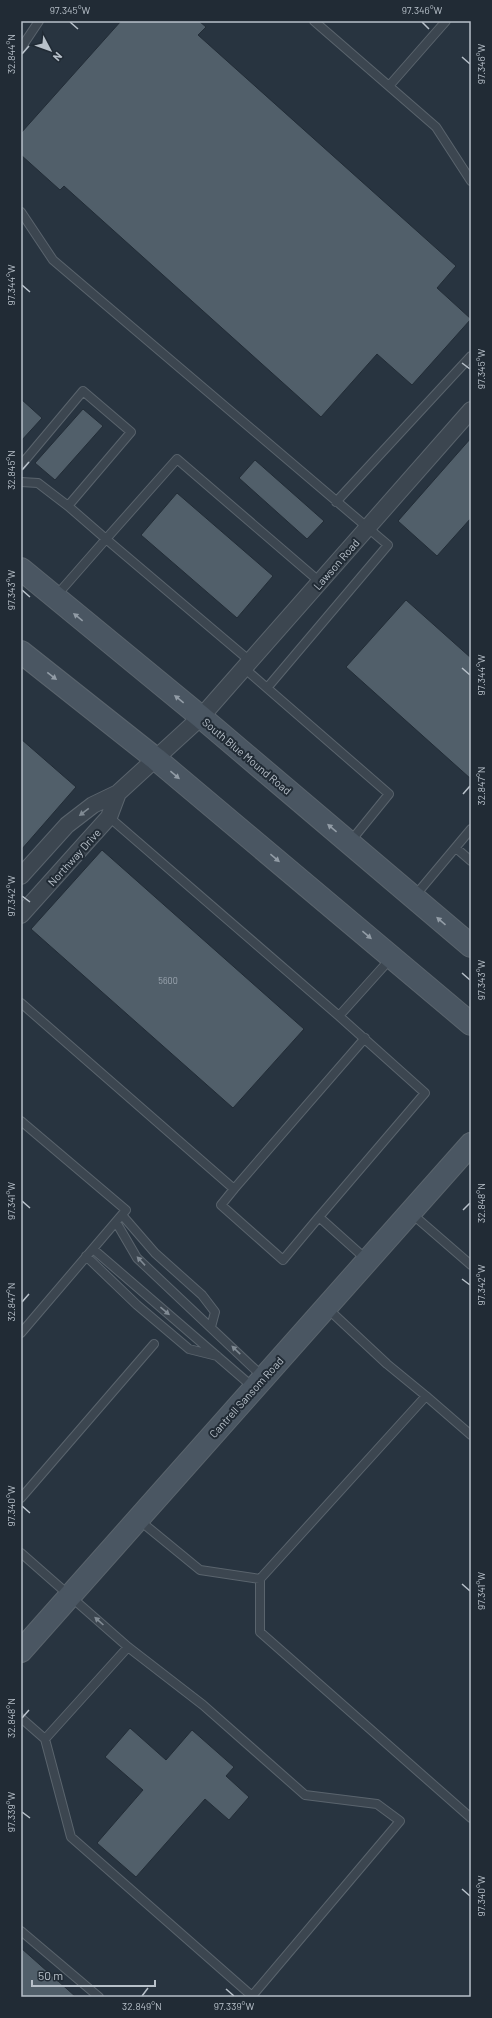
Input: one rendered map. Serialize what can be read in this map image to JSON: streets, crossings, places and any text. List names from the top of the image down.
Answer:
{
  "streets": {
    "main road": ["South Blue Mound Road", "Cantrell Sansom Road"],
    "street": ["Lawson Road", "Northway Drive"]
  },
  "crossings": [
    ["Lawson Road", "South Blue Mound Road"],
    ["Lawson Road", "Northway Drive"],
    ["South Blue Mound Road", "Northway Drive"]
  ],
  "house_numbers": ["5600"],
  "scale_bar": "50 m",
  "north": "bottom right",
  "coordinates": [
    "97.345°W",
    "97.346°W",
    "32.844°N",
    "97.344°W",
    "32.845°N",
    "97.343°W",
    "32.847°N",
    "97.342°W",
    "97.341°W",
    "32.848°N",
    "97.340°W",
    "97.339°W",
    "32.849°N"
  ]
}
